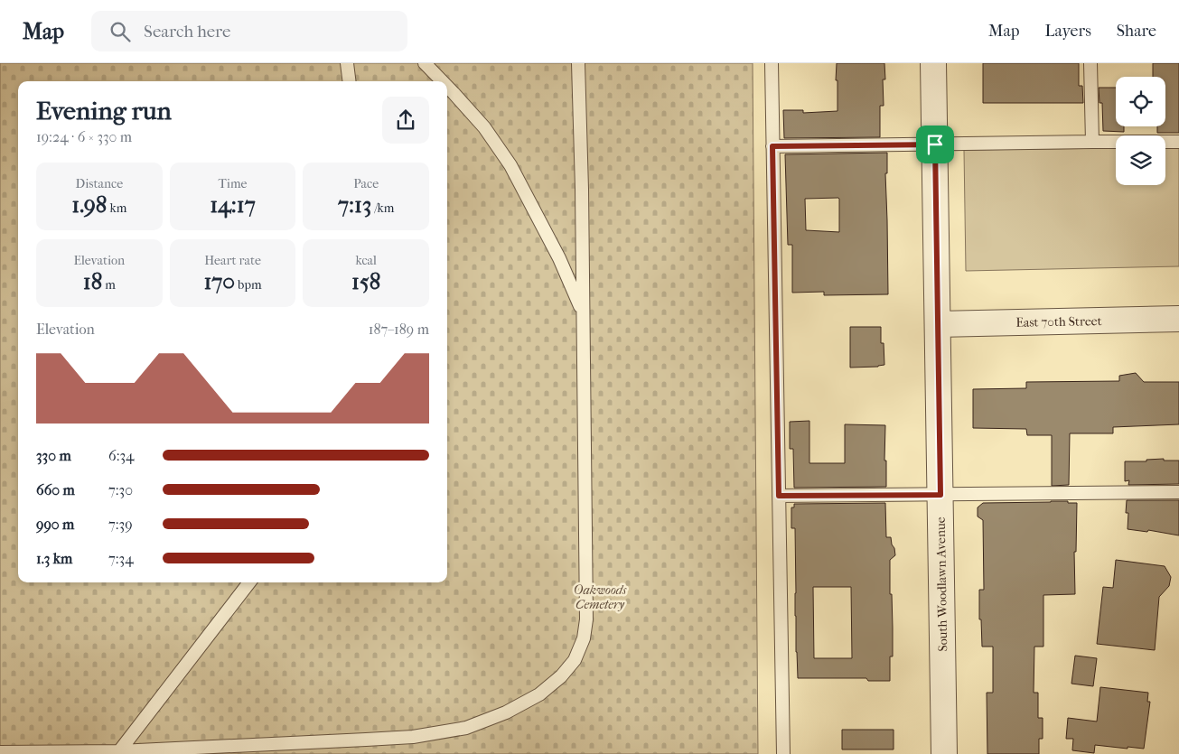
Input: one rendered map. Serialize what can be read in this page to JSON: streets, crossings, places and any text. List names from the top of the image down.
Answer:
{
  "streets": {
    "street": ["East 70th Street", "South Woodlawn Avenue"]
  },
  "crossings": [
    ["East 70th Street", "South Woodlawn Avenue"]
  ],
  "parks": ["Oakwoods Cemetery"],
  "page": {
    "header": "Map",
    "search": "Search here",
    "nav": ["Map", "Layers", "Share"],
    "heading": ["Evening run", "19:24 · 6 × 330 m"],
    "stats": [
      ["Distance", "1.98 km"],
      ["Time", "14:17"],
      ["Pace", "7:13 /km"],
      ["Elevation", "18 m"],
      ["Heart rate", "170 bpm"],
      ["kcal", "158"]
    ],
    "chart": ["Elevation", "187–189 m"],
    "list": [
      {
        "name": "330 m",
        "note": "6:34"
      },
      {
        "name": "660 m",
        "note": "7:30"
      },
      {
        "name": "990 m",
        "note": "7:39"
      },
      {
        "name": "1.3 km",
        "note": "7:34"
      }
    ]
  }
}
